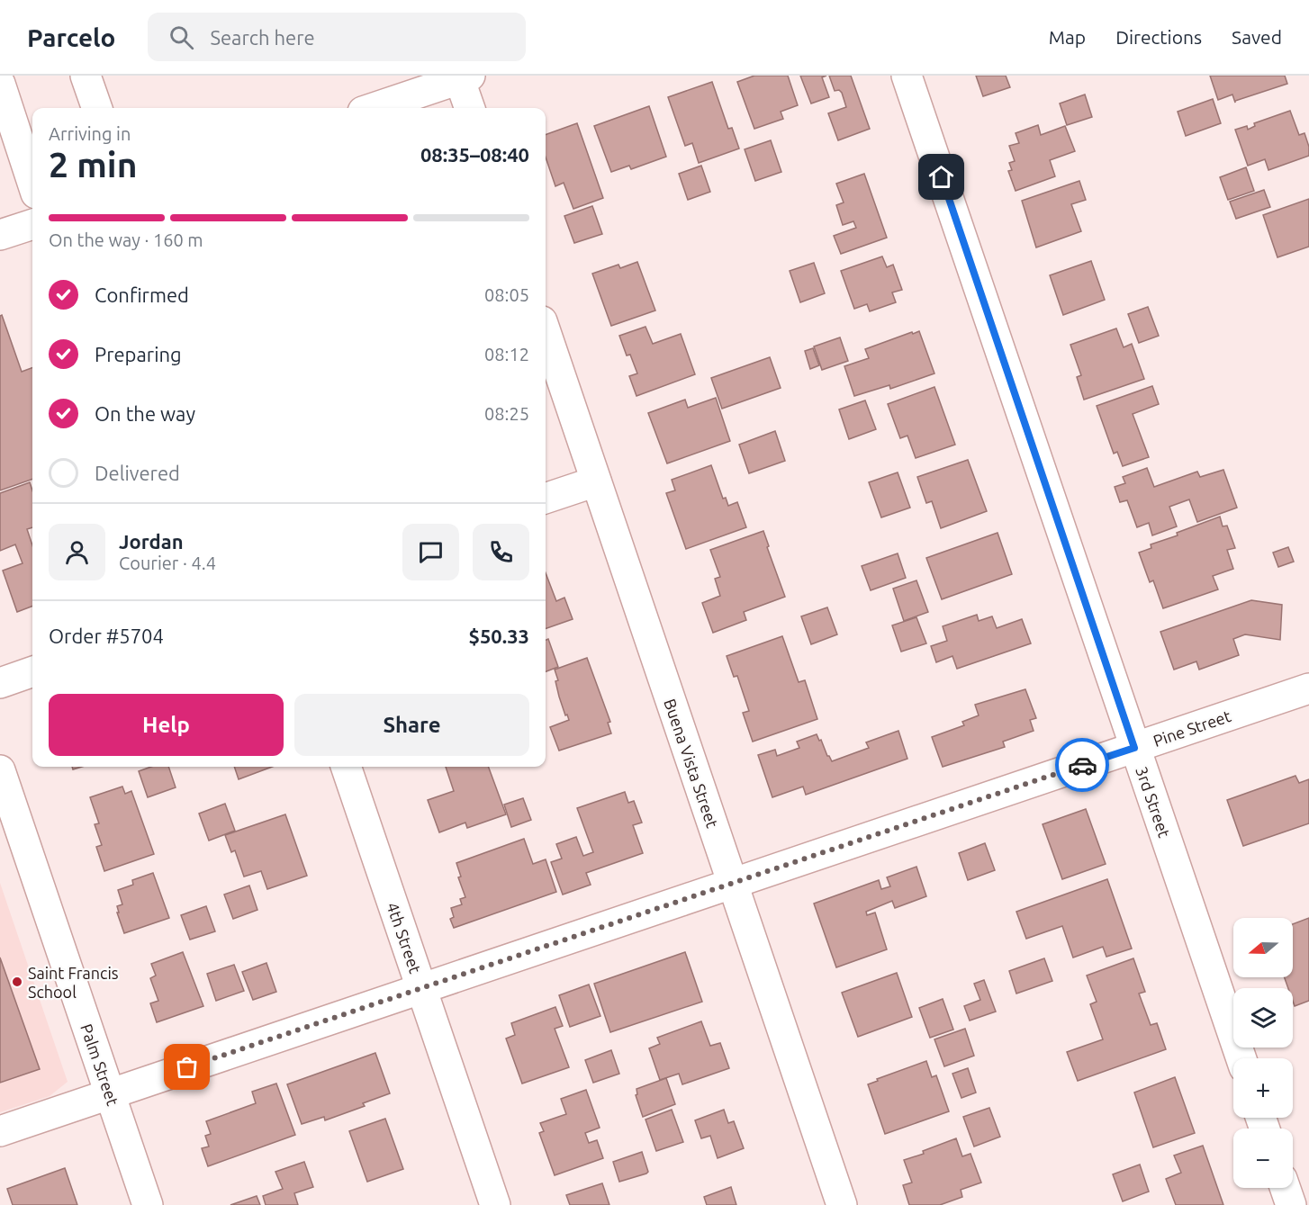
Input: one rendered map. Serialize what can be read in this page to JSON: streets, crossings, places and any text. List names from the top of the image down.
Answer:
{
  "streets": {
    "street": [
      "Pine Street",
      "Buena Vista Street",
      "3rd Street",
      "4th Street",
      "Palm Street"
    ]
  },
  "crossings": [
    ["Pine Street", "Buena Vista Street"],
    ["Pine Street", "3rd Street"],
    ["Pine Street", "4th Street"],
    ["Pine Street", "Palm Street"]
  ],
  "places": ["Saint Francis School"],
  "north": "left",
  "page": {
    "header": "Parcelo",
    "search": "Search here",
    "nav": ["Map", "Directions", "Saved"],
    "heading": ["2 min", "Arriving in", "08:35–08:40"],
    "panel": [
      "Jordan",
      "Courier · 4.4",
      "Order #5704",
      "$50.33"
    ],
    "bar": "On the way · 160 m",
    "list": [
      ["Confirmed", "08:05"],
      ["Preparing", "08:12"],
      ["On the way", "08:25"],
      "Delivered"
    ],
    "buttons": ["Help", "Share"],
    "map_buttons": ["+", "−"]
  }
}
